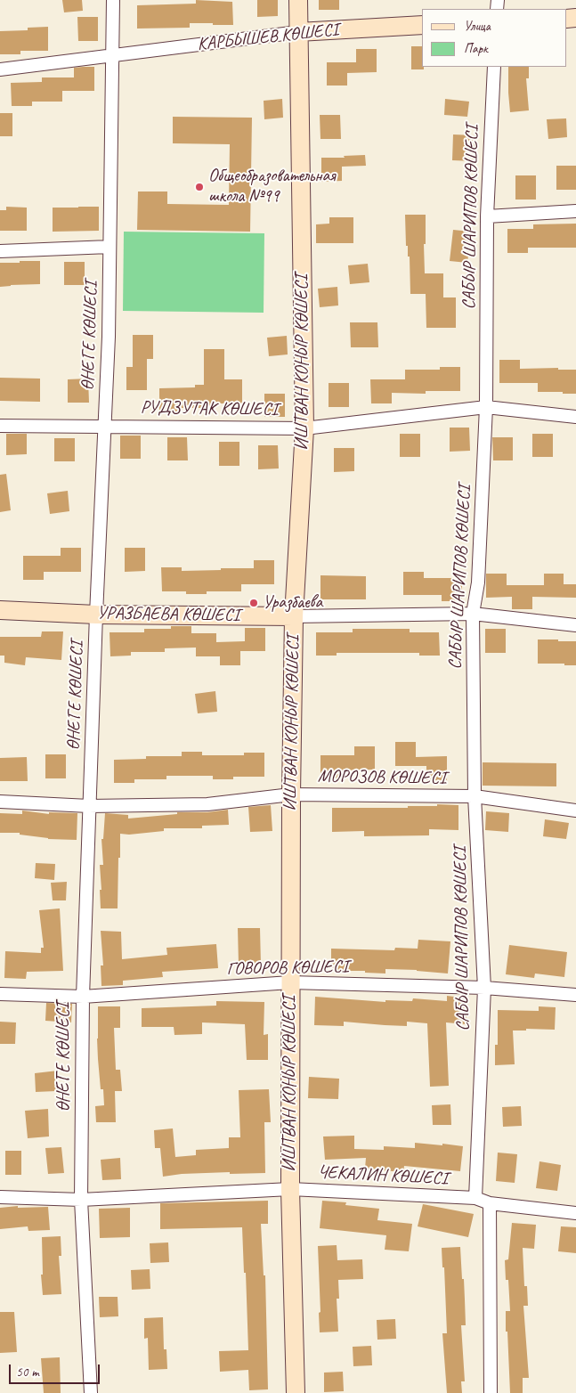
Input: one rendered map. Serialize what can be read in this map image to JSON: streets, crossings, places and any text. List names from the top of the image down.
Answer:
{
  "streets": {
    "street": [
      "КАРБЫШЕВ КӨШЕСІ",
      "САБЫР ШАРИПОВ КӨШЕСІ",
      "ӨНЕГЕ КӨШЕСІ",
      "ИШТВАН КОНЫР КӨШЕСІ",
      "РУДЗУТАК КӨШЕСІ",
      "УРАЗБАЕВА КӨШЕСІ",
      "МОРОЗОВ КӨШЕСІ",
      "ГОВОРОВ КӨШЕСІ",
      "ЧЕКАЛИН КӨШЕСІ"
    ]
  },
  "crossings": [
    ["КАРБЫШЕВ КӨШЕСІ", "ӨНЕГЕ КӨШЕСІ"],
    ["КАРБЫШЕВ КӨШЕСІ", "ИШТВАН КОНЫР КӨШЕСІ"],
    ["САБЫР ШАРИПОВ КӨШЕСІ", "РУДЗУТАК КӨШЕСІ"],
    ["САБЫР ШАРИПОВ КӨШЕСІ", "УРАЗБАЕВА КӨШЕСІ"],
    ["САБЫР ШАРИПОВ КӨШЕСІ", "МОРОЗОВ КӨШЕСІ"],
    ["САБЫР ШАРИПОВ КӨШЕСІ", "ГОВОРОВ КӨШЕСІ"],
    ["САБЫР ШАРИПОВ КӨШЕСІ", "ЧЕКАЛИН КӨШЕСІ"],
    ["ӨНЕГЕ КӨШЕСІ", "РУДЗУТАК КӨШЕСІ"],
    ["ӨНЕГЕ КӨШЕСІ", "УРАЗБАЕВА КӨШЕСІ"],
    ["ӨНЕГЕ КӨШЕСІ", "МОРОЗОВ КӨШЕСІ"],
    ["ӨНЕГЕ КӨШЕСІ", "ГОВОРОВ КӨШЕСІ"],
    ["ӨНЕГЕ КӨШЕСІ", "ЧЕКАЛИН КӨШЕСІ"],
    ["ИШТВАН КОНЫР КӨШЕСІ", "РУДЗУТАК КӨШЕСІ"],
    ["ИШТВАН КОНЫР КӨШЕСІ", "УРАЗБАЕВА КӨШЕСІ"],
    ["ИШТВАН КОНЫР КӨШЕСІ", "МОРОЗОВ КӨШЕСІ"],
    ["ИШТВАН КОНЫР КӨШЕСІ", "ГОВОРОВ КӨШЕСІ"],
    ["ИШТВАН КОНЫР КӨШЕСІ", "ЧЕКАЛИН КӨШЕСІ"]
  ],
  "places": ["Общеобразовательная школа №99", "Уразбаева"],
  "legend": ["Улица", "Парк"],
  "scale_bar": "50 m"
}
